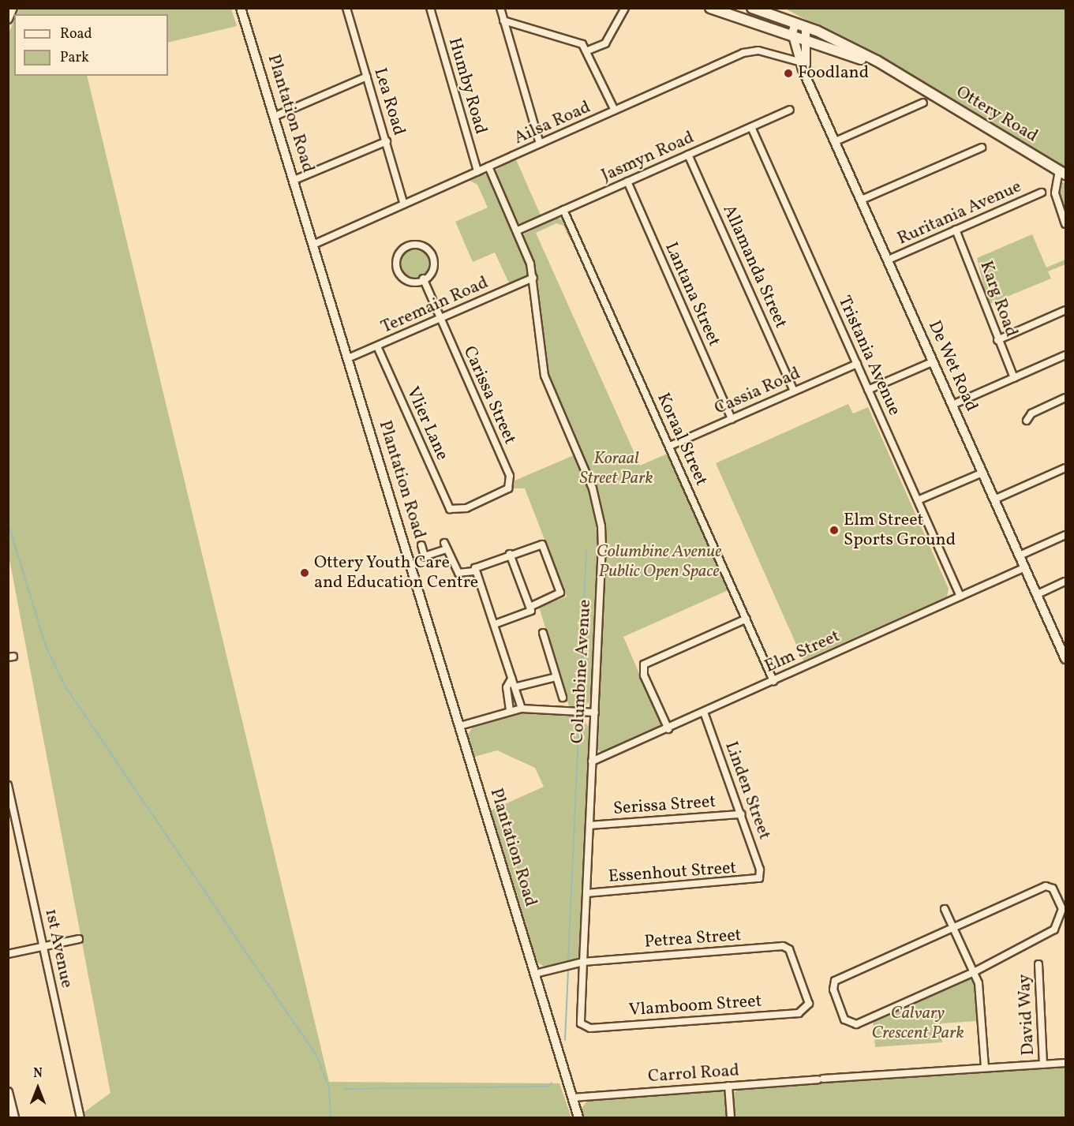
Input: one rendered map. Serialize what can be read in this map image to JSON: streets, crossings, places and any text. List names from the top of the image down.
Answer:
{
  "streets": {
    "main road": ["Ottery Road"],
    "street": [
      "Humby Road",
      "Lea Road",
      "Plantation Road",
      "Ailsa Road",
      "Jasmyn Road",
      "Ruritania Avenue",
      "Allamanda Street",
      "Lantana Street",
      "Karg Road",
      "Teremain Road",
      "Tristania Avenue",
      "De Wet Road",
      "Cassia Road",
      "Carissa Street",
      "Vlier Lane",
      "Koraal Street",
      "Elm Street",
      "Columbine Avenue",
      "Linden Street",
      "Serissa Street",
      "Essenhout Street",
      "Petrea Street",
      "1st Avenue",
      "Vlamboom Street",
      "David Way",
      "Carrol Road"
    ]
  },
  "crossings": [
    ["Humby Road", "Ailsa Road"],
    ["Lea Road", "Ailsa Road"],
    ["Plantation Road", "Ailsa Road"],
    ["Plantation Road", "Teremain Road"],
    ["Plantation Road", "Petrea Street"],
    ["Plantation Road", "Carrol Road"],
    ["Ottery Road", "De Wet Road"],
    ["Ailsa Road", "De Wet Road"],
    ["Ailsa Road", "Columbine Avenue"],
    ["Jasmyn Road", "Allamanda Street"],
    ["Jasmyn Road", "Lantana Street"],
    ["Jasmyn Road", "Tristania Avenue"],
    ["Jasmyn Road", "Koraal Street"],
    ["Jasmyn Road", "Columbine Avenue"],
    ["Ruritania Avenue", "Karg Road"],
    ["Ruritania Avenue", "De Wet Road"],
    ["Allamanda Street", "Cassia Road"],
    ["Lantana Street", "Cassia Road"],
    ["Teremain Road", "Carissa Street"],
    ["Teremain Road", "Vlier Lane"],
    ["Teremain Road", "Columbine Avenue"],
    ["Tristania Avenue", "Cassia Road"],
    ["Tristania Avenue", "Elm Street"],
    ["De Wet Road", "Elm Street"],
    ["Cassia Road", "Koraal Street"],
    ["Carissa Street", "Vlier Lane"],
    ["Koraal Street", "Elm Street"],
    ["Elm Street", "Columbine Avenue"],
    ["Elm Street", "Linden Street"],
    ["Columbine Avenue", "Serissa Street"],
    ["Columbine Avenue", "Essenhout Street"],
    ["Columbine Avenue", "Petrea Street"],
    ["Columbine Avenue", "Vlamboom Street"],
    ["Linden Street", "Serissa Street"],
    ["Linden Street", "Essenhout Street"],
    ["Petrea Street", "Vlamboom Street"],
    ["David Way", "Carrol Road"]
  ],
  "parks": ["Koraal Street Park", "Columbine Avenue Public Open Space", "Calvary Crescent Park"],
  "places": ["Foodland", "Elm Street Sports Ground", "Ottery Youth Care and Education Centre"],
  "legend": ["Road", "Park"],
  "north": "top"
}
